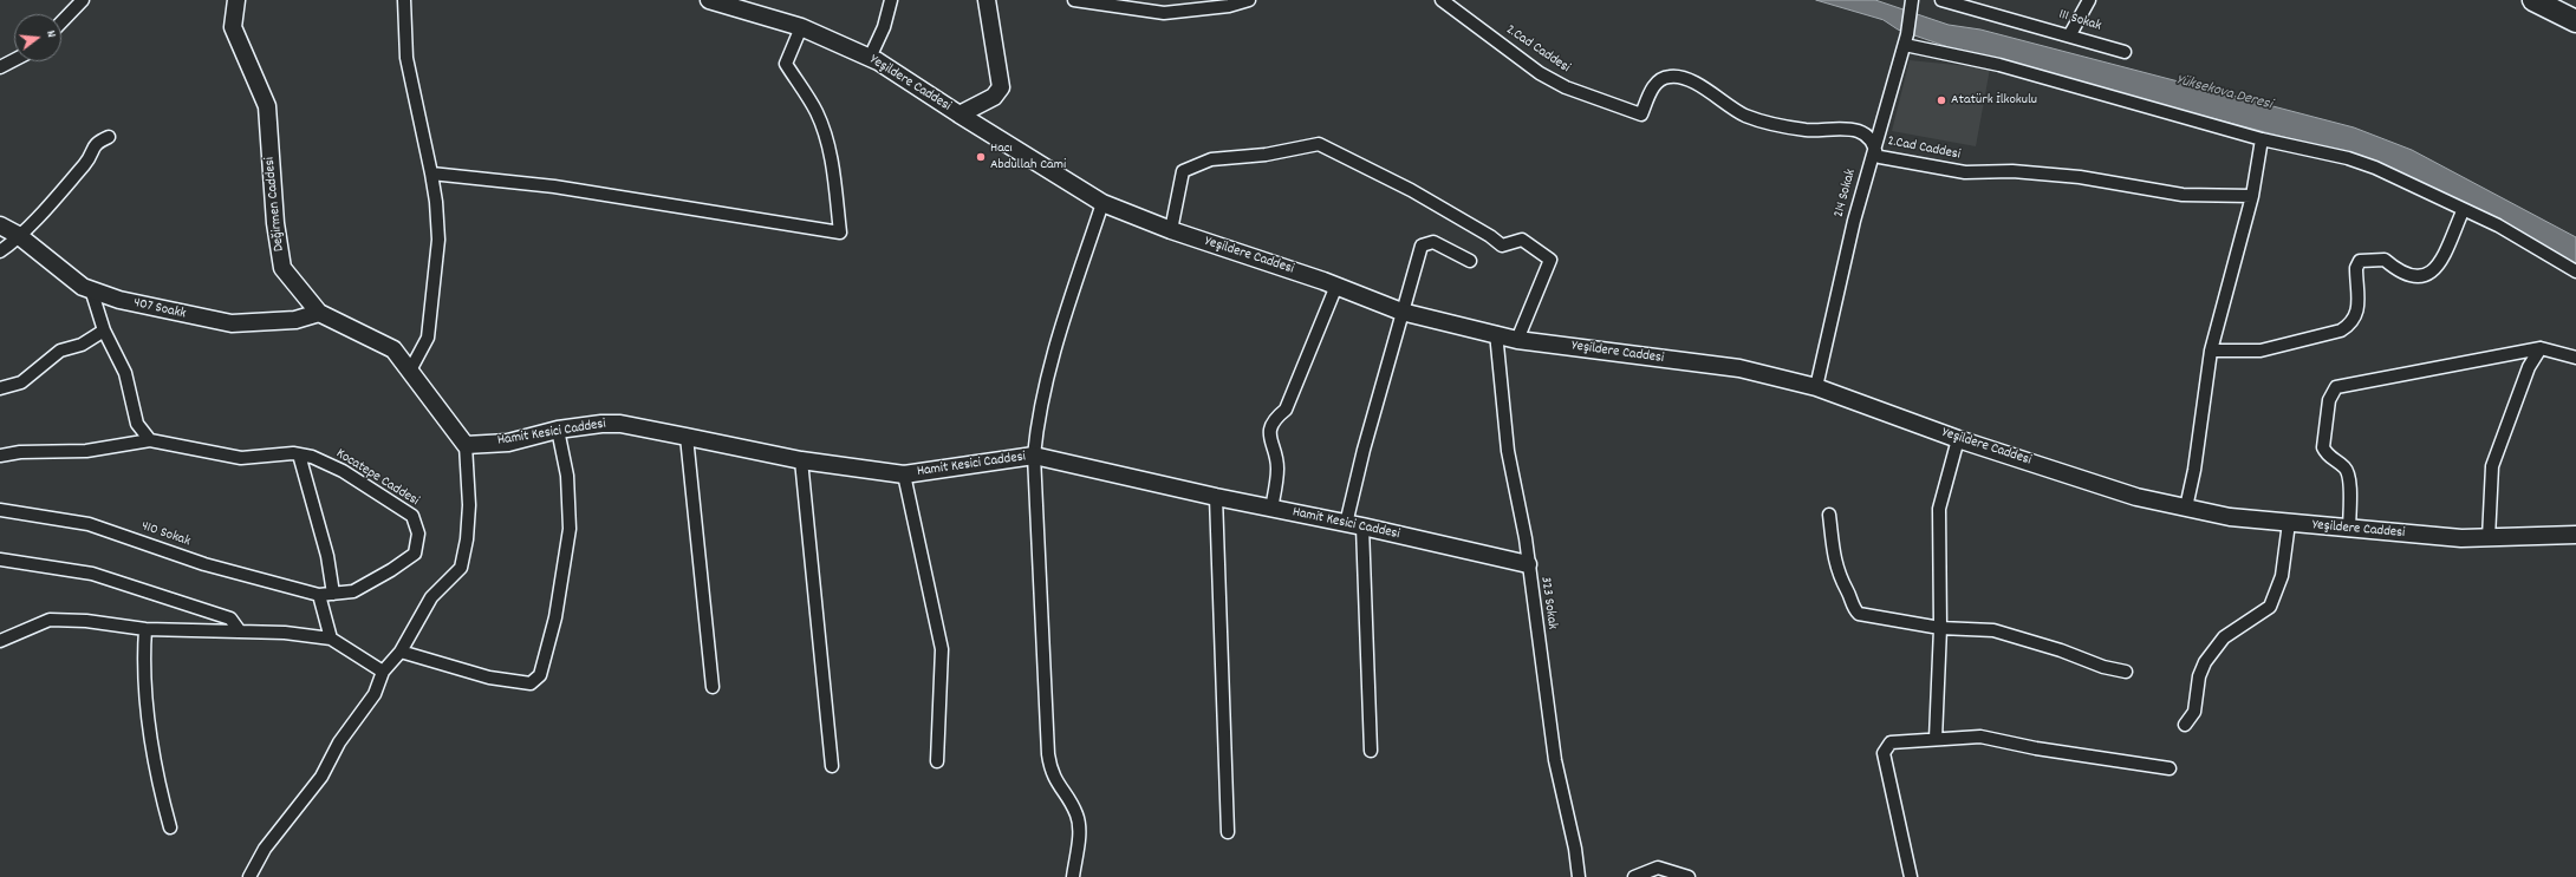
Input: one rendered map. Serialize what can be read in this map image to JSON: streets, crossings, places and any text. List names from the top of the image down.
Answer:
{
  "streets": {
    "street": [
      "111 Sokak",
      "2.Cad Caddesi",
      "Yeşildere Caddesi",
      "214 Sokak",
      "Değirmen Caddesi",
      "407 Soakk",
      "Hamit Kesici Caddesi",
      "Kocatepe Caddesi",
      "410 Sokak",
      "323 Sokak"
    ]
  },
  "crossings": [
    ["2.Cad Caddesi", "214 Sokak"],
    ["Yeşildere Caddesi", "214 Sokak"],
    ["Yeşildere Caddesi", "323 Sokak"],
    ["Değirmen Caddesi", "407 Soakk"],
    ["Değirmen Caddesi", "Hamit Kesici Caddesi"],
    ["Hamit Kesici Caddesi", "323 Sokak"],
    ["Kocatepe Caddesi", "410 Sokak"]
  ],
  "water": ["Yüksekova Deresi"],
  "places": ["Atatürk İlkokulu", "Hacı Abdullah Cami"],
  "north": "right"
}
